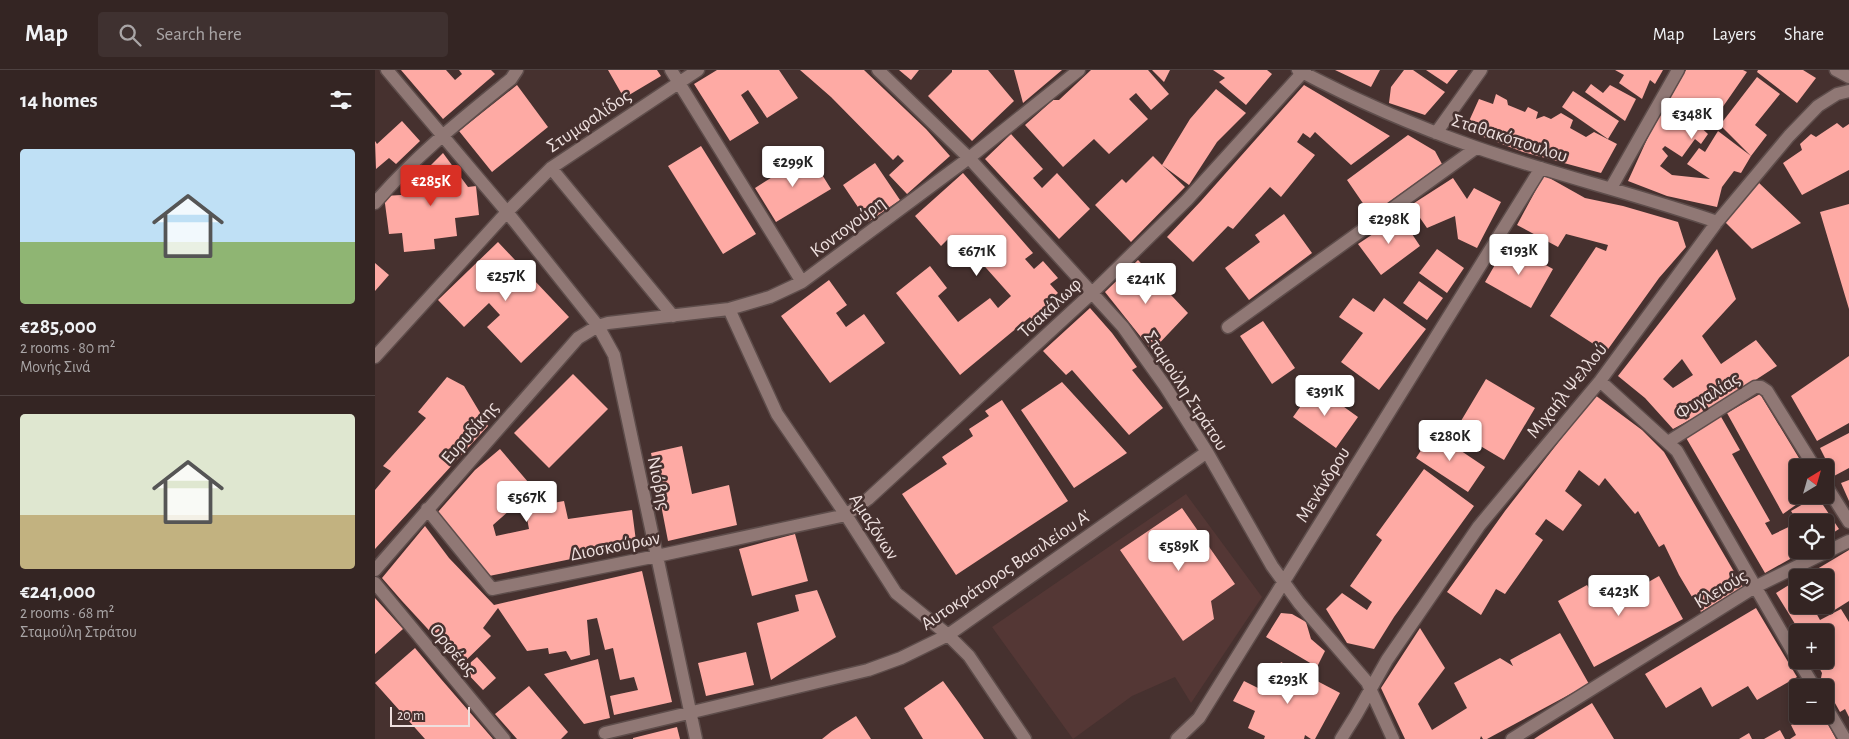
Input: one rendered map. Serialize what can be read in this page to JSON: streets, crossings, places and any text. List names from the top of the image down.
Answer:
{
  "streets": {
    "street": [
      "Στυμφαλίδος",
      "Σταθακόπουλου",
      "Κοντογούρη",
      "Τσακάλωφ",
      "Σταμούλη Στράτου",
      "Μιχαήλ Ψελλού",
      "Φυγαλίας",
      "Ευρυδίκης",
      "Νιόβης",
      "Μενάνδρου",
      "Αμαζόνων",
      "Διοσκούρων",
      "Αυτοκράτορος Βασιλείου A'",
      "Κλειούς",
      "Ορφέως"
    ]
  },
  "crossings": [
    ["Στυμφαλίδος", "Νιόβης"],
    ["Σταθακόπουλου", "Τσακάλωφ"],
    ["Σταθακόπουλου", "Μιχαήλ Ψελλού"],
    ["Σταθακόπουλου", "Μενάνδρου"],
    ["Κοντογούρη", "Σταμούλη Στράτου"],
    ["Κοντογούρη", "Ευρυδίκης"],
    ["Κοντογούρη", "Νιόβης"],
    ["Κοντογούρη", "Αμαζόνων"],
    ["Τσακάλωφ", "Σταμούλη Στράτου"],
    ["Τσακάλωφ", "Αμαζόνων"],
    ["Τσακάλωφ", "Διοσκούρων"],
    ["Σταμούλη Στράτου", "Μιχαήλ Ψελλού"],
    ["Σταμούλη Στράτου", "Μενάνδρου"],
    ["Σταμούλη Στράτου", "Αυτοκράτορος Βασιλείου A'"],
    ["Ευρυδίκης", "Νιόβης"],
    ["Ευρυδίκης", "Διοσκούρων"],
    ["Νιόβης", "Διοσκούρων"],
    ["Νιόβης", "Αυτοκράτορος Βασιλείου A'"],
    ["Αμαζόνων", "Διοσκούρων"],
    ["Αμαζόνων", "Αυτοκράτορος Βασιλείου A'"]
  ],
  "scale_bar": "20 m",
  "north": "top right",
  "page": {
    "header": "Map",
    "search": "Search here",
    "nav": ["Map", "Layers", "Share"],
    "heading": "14 homes",
    "price": [
      "€348K",
      "€299K",
      "€285K",
      "€298K",
      "€193K",
      "€671K",
      "€257K",
      "€241K",
      "€391K",
      "€280K",
      "€567K",
      "€589K",
      "€423K",
      "€293K"
    ],
    "list": [
      {
        "name": "€285,000",
        "note": "2 rooms · 80 m² · Μονής Σινά"
      },
      {
        "name": "€241,000",
        "note": "2 rooms · 68 m² · Σταμούλη Στράτου"
      }
    ],
    "map_buttons": ["+", "−"],
    "scale": "20 m"
  }
}
